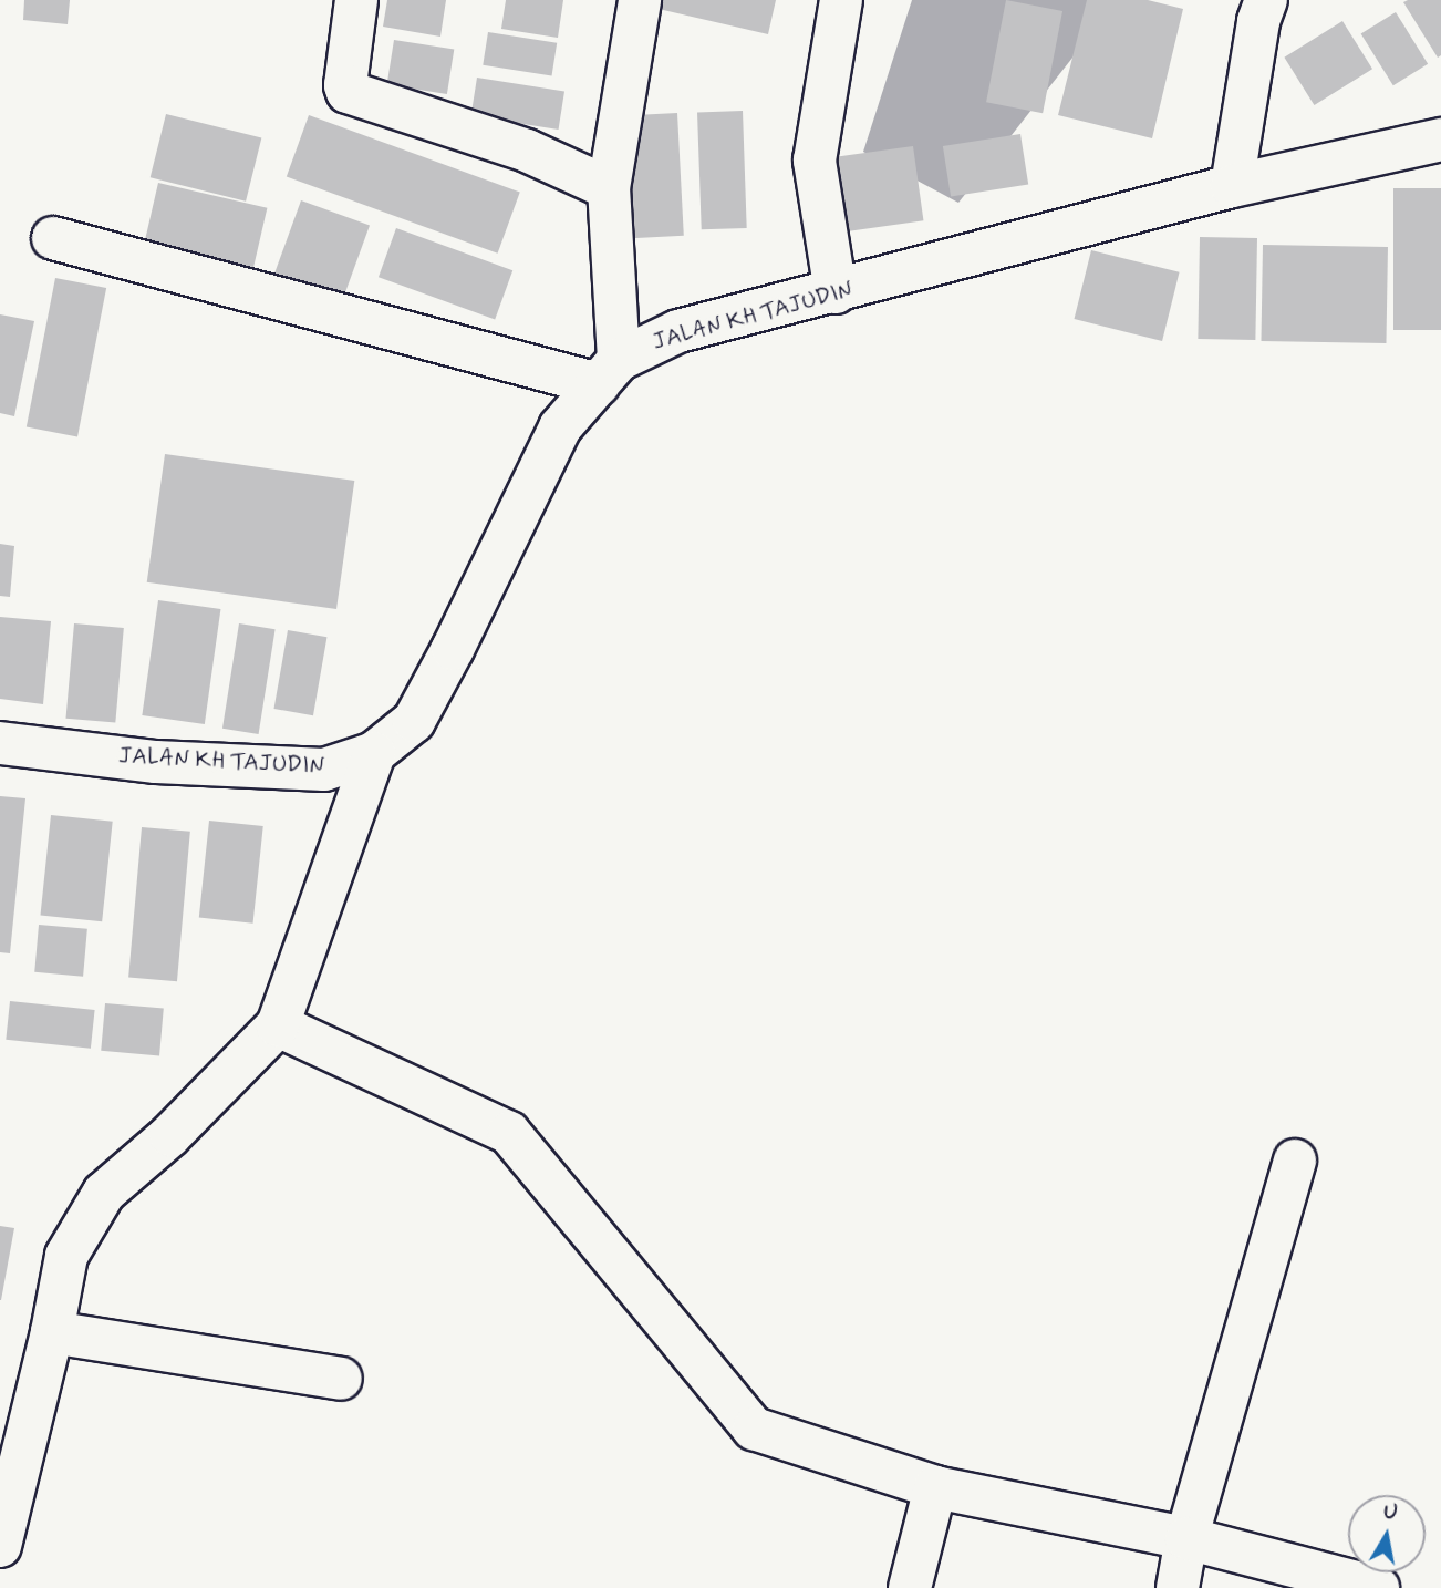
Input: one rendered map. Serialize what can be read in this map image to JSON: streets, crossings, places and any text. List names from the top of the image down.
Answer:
{
  "streets": {
    "street": ["JALAN KH TAJUDIN"]
  },
  "north": "top"
}
